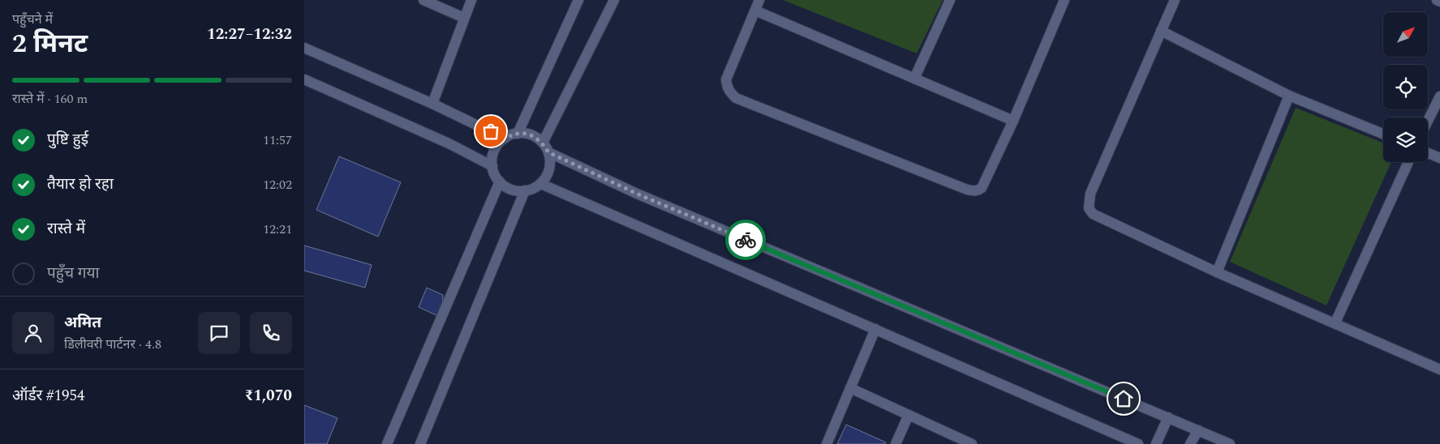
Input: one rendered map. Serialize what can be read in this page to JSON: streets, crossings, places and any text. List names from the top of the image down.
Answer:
{
  "north": "top right",
  "page": {
    "heading": ["2 मिनट", "पहुँचने में", "12:27–12:32"],
    "panel": [
      "अमित",
      "डिलीवरी पार्टनर · 4.8",
      "ऑर्डर #1954",
      "₹1,070"
    ],
    "bar": "रास्ते में · 160 m",
    "list": [
      ["पुष्टि हुई", "11:57"],
      ["तैयार हो रहा", "12:02"],
      ["रास्ते में", "12:21"],
      "पहुँच गया"
    ]
  }
}
